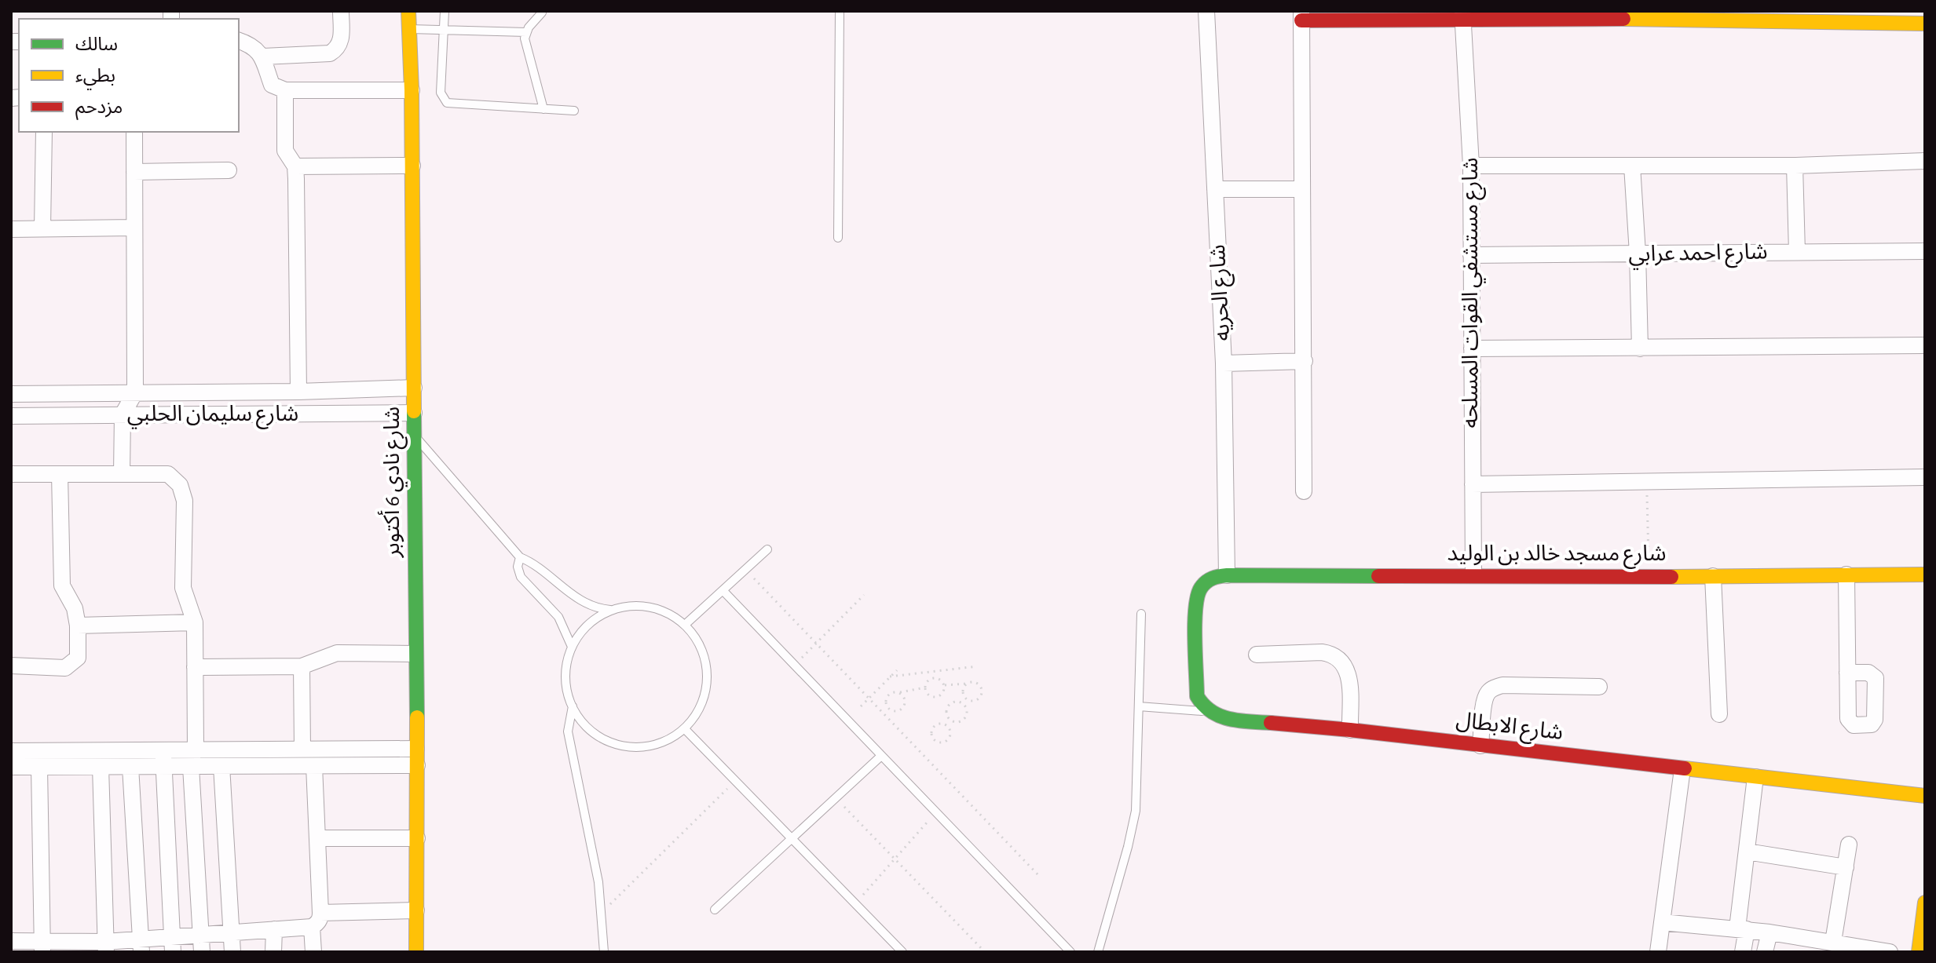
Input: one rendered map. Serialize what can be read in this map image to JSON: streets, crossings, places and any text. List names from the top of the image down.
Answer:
{
  "streets": {
    "street": [
      "شارع احمد عرابي",
      "شارع الحريه",
      "شارع مستشفي القوات المسلحه",
      "شارع سليمان الحلبي",
      "شارع نادي 6 أكتوبر",
      "شارع مسجد خالد بن الوليد",
      "شارع الابطال"
    ]
  },
  "crossings": [
    ["شارع احمد عرابي", "شارع مستشفي القوات المسلحه"],
    ["شارع الحريه", "شارع مسجد خالد بن الوليد"],
    ["شارع مستشفي القوات المسلحه", "شارع مسجد خالد بن الوليد"],
    ["شارع سليمان الحلبي", "شارع نادي 6 أكتوبر"],
    ["شارع مسجد خالد بن الوليد", "شارع الابطال"]
  ],
  "legend": ["سالك", "بطيء", "مزدحم"]
}
